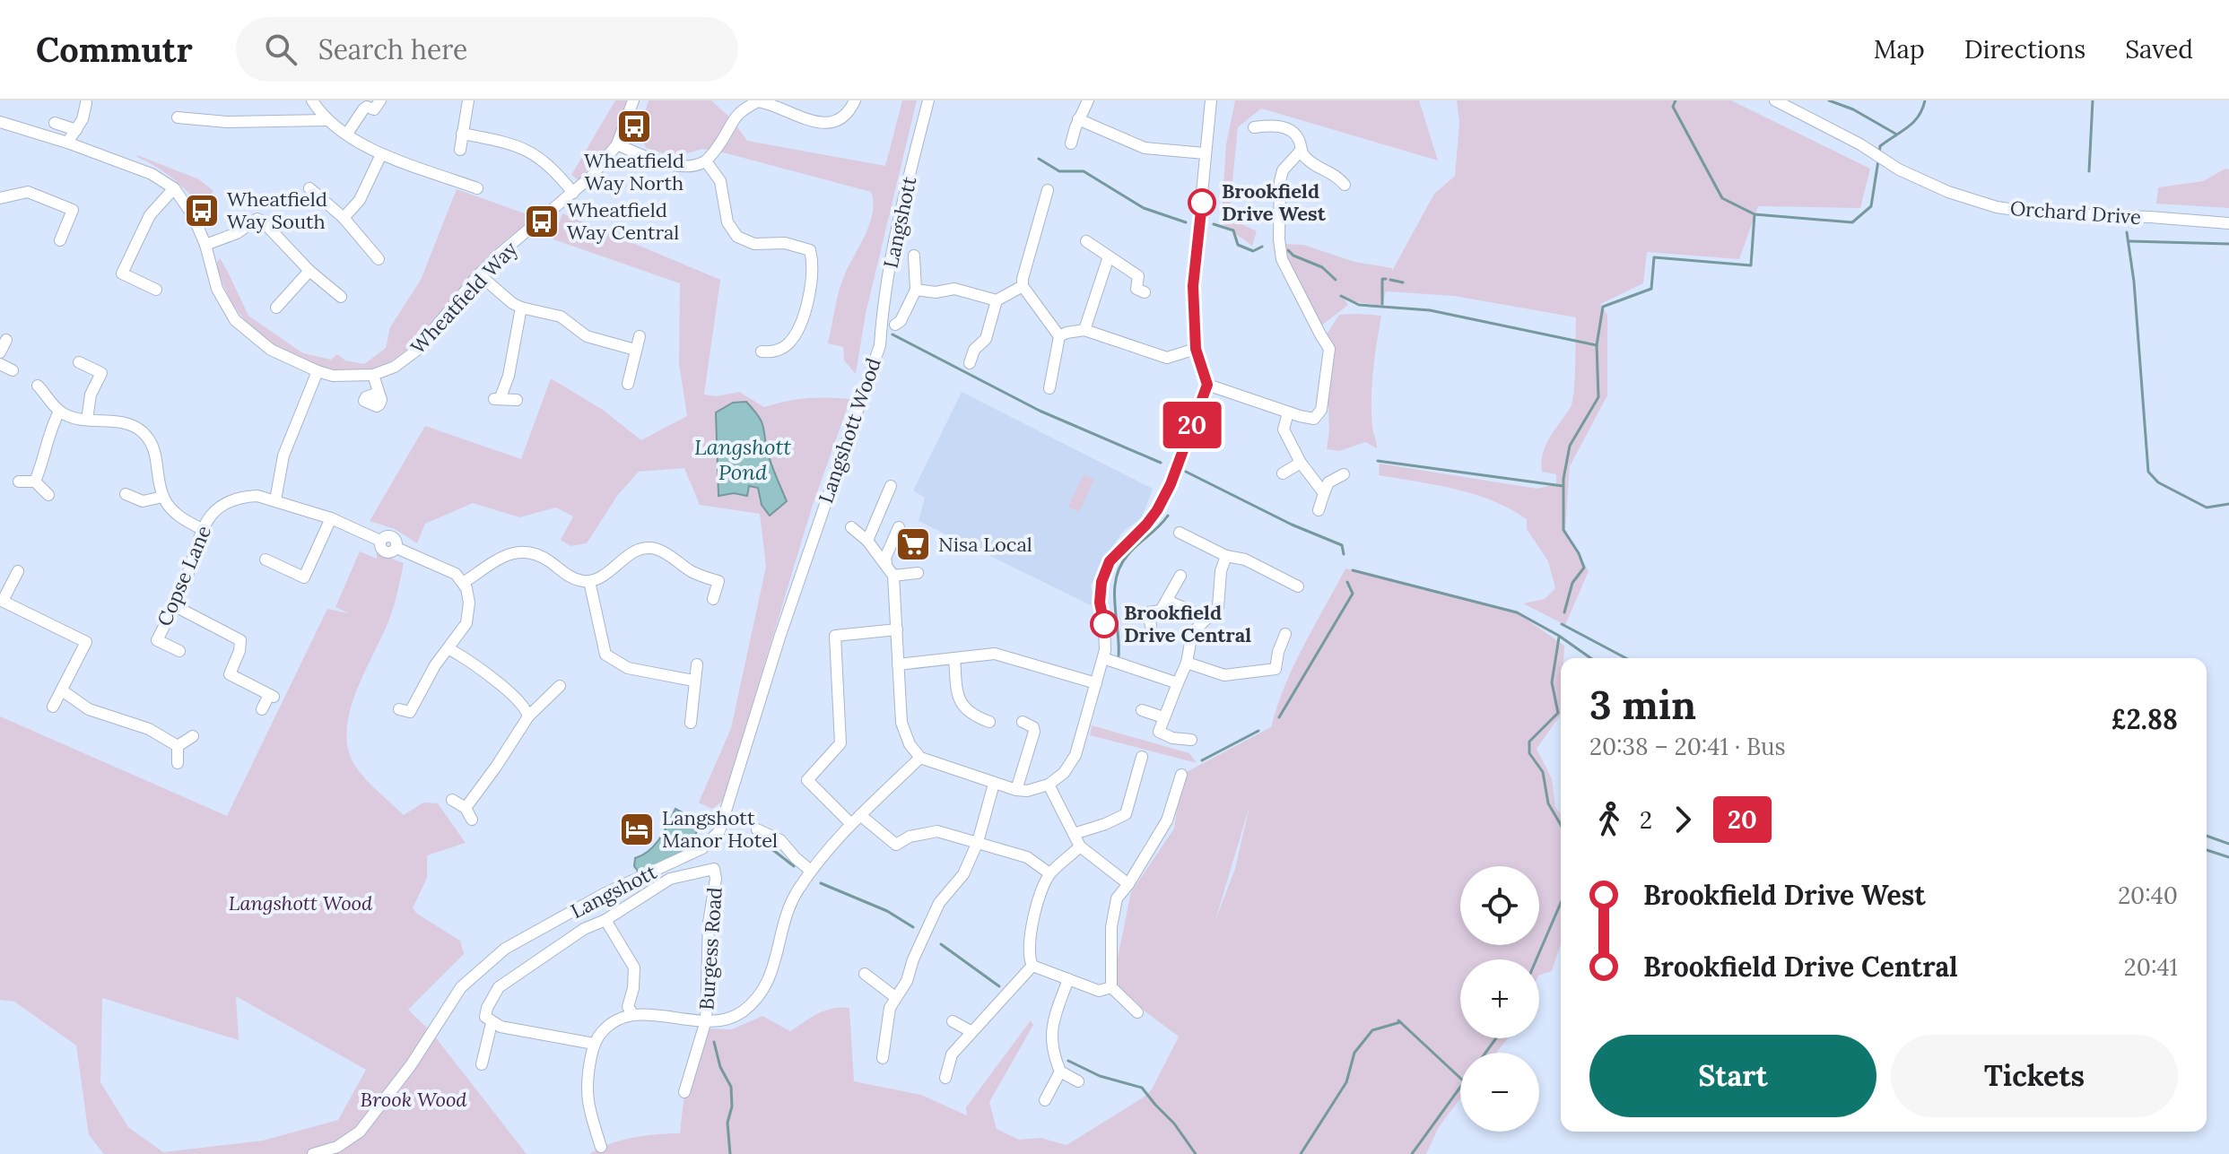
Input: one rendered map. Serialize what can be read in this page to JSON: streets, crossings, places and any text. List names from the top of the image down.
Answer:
{
  "streets": {
    "street": [
      "Orchard Drive",
      "Langshott",
      "Wheatfield Way",
      "Langshott Wood",
      "Copse Lane",
      "Burgess Road"
    ]
  },
  "crossings": [
    ["Langshott", "Langshott Wood"]
  ],
  "water": ["Langshott Pond"],
  "parks": ["Langshott Wood", "Brook Wood"],
  "places": {
    "bus stop": ["Wheatfield Way North", "Wheatfield Way South", "Wheatfield Way Central"],
    "other": ["Brookfield Drive West", "Brookfield Drive Central"],
    "supermarket": ["Nisa Local"],
    "hotel": ["Langshott Manor Hotel"]
  },
  "lines": ["bus line 20"],
  "page": {
    "header": "Commutr",
    "search": "Search here",
    "nav": ["Map", "Directions", "Saved"],
    "on_map": "20",
    "heading": ["3 min", "20:38 – 20:41 · Bus", "£2.88"],
    "legs": ["2", "20"],
    "list": [
      {
        "name": "Brookfield Drive West",
        "value": "20:40"
      },
      {
        "name": "Brookfield Drive Central",
        "value": "20:41"
      }
    ],
    "map_buttons": ["+", "−"],
    "buttons": ["Start", "Tickets"]
  }
}
